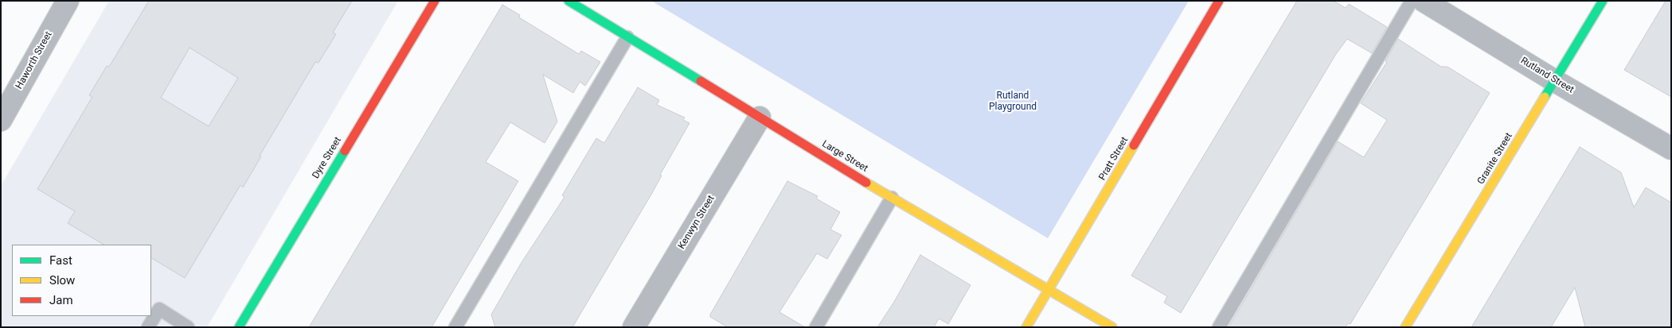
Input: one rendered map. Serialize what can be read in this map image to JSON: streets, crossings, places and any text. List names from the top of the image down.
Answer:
{
  "streets": {
    "street": [
      "Haworth Street",
      "Rutland Street",
      "Large Street",
      "Dyre Street",
      "Pratt Street",
      "Granite Street",
      "Kenwyn Street"
    ]
  },
  "crossings": [
    ["Rutland Street", "Granite Street"],
    ["Large Street", "Pratt Street"],
    ["Large Street", "Kenwyn Street"]
  ],
  "parks": ["Rutland Playground"],
  "legend": ["Fast", "Slow", "Jam"]
}
